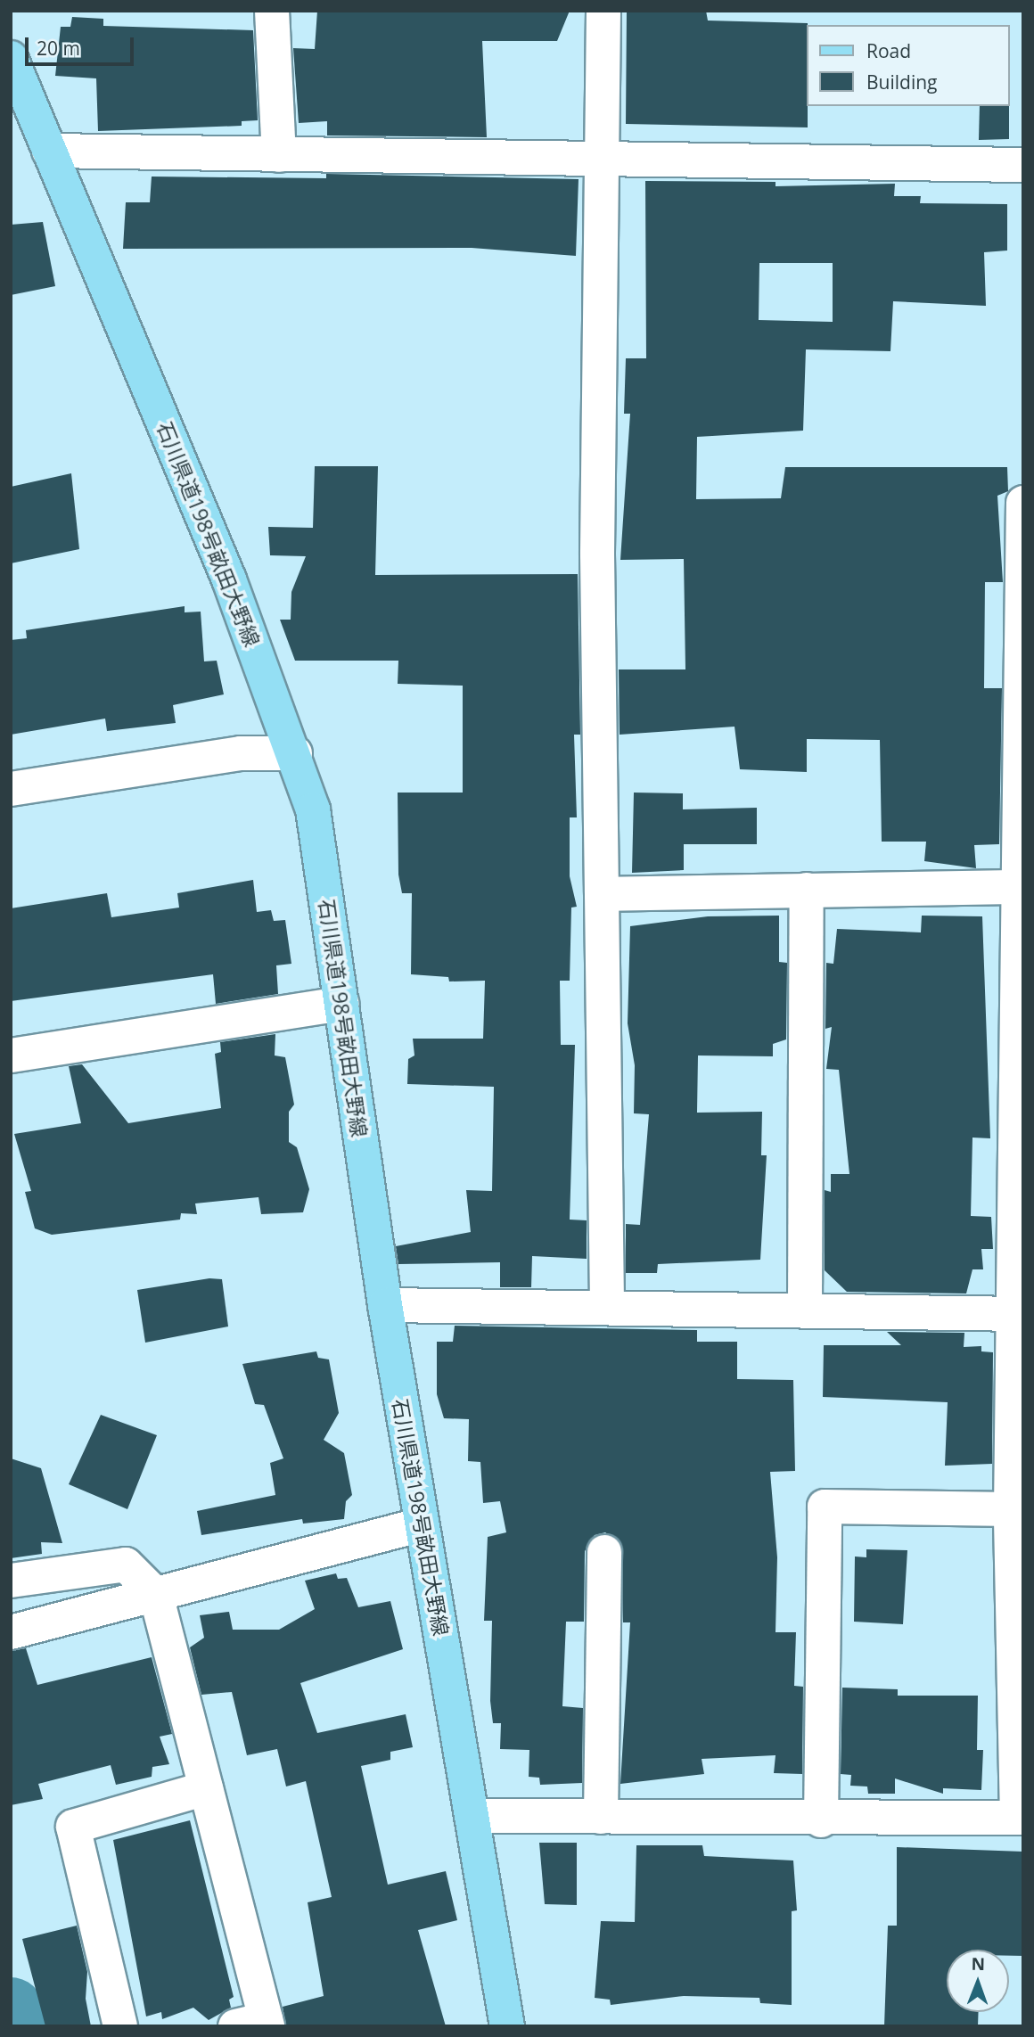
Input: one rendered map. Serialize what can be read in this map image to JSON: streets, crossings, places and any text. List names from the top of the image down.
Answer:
{
  "streets": {
    "main road": ["石川県道198号畝田大野線"]
  },
  "legend": ["Road", "Building"],
  "scale_bar": "20 m",
  "north": "top"
}
